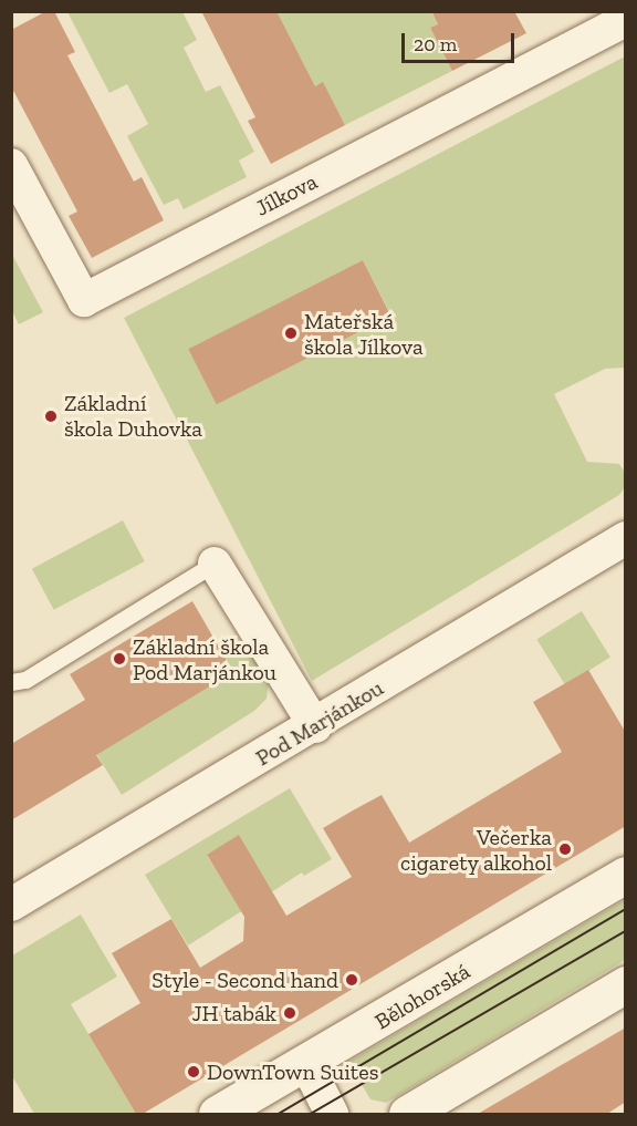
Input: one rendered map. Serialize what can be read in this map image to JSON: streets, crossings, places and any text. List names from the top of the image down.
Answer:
{
  "streets": {
    "street": ["Jílkova", "Pod Marjánkou", "Bělohorská"]
  },
  "places": [
    "Mateřská škola Jílkova",
    "Základní škola Duhovka",
    "Základní škola Pod Marjánkou",
    "Večerka cigarety alkohol",
    "Style - Second hand",
    "JH tabák",
    "DownTown Suites"
  ],
  "scale_bar": "20 m"
}
